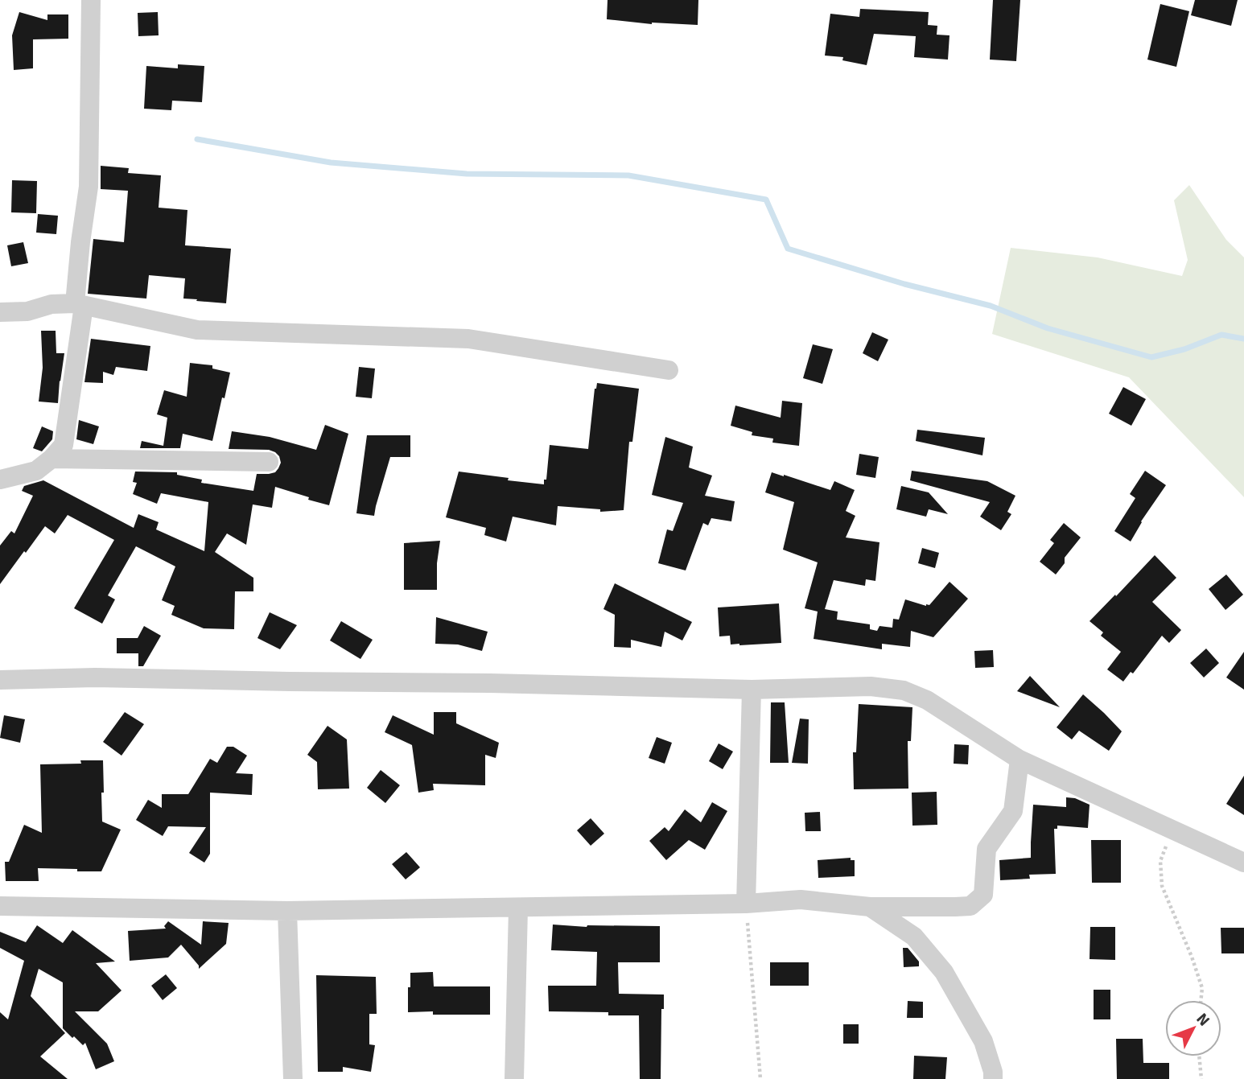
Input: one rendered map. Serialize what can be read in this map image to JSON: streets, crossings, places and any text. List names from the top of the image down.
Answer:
{
  "north": "top right"
}
